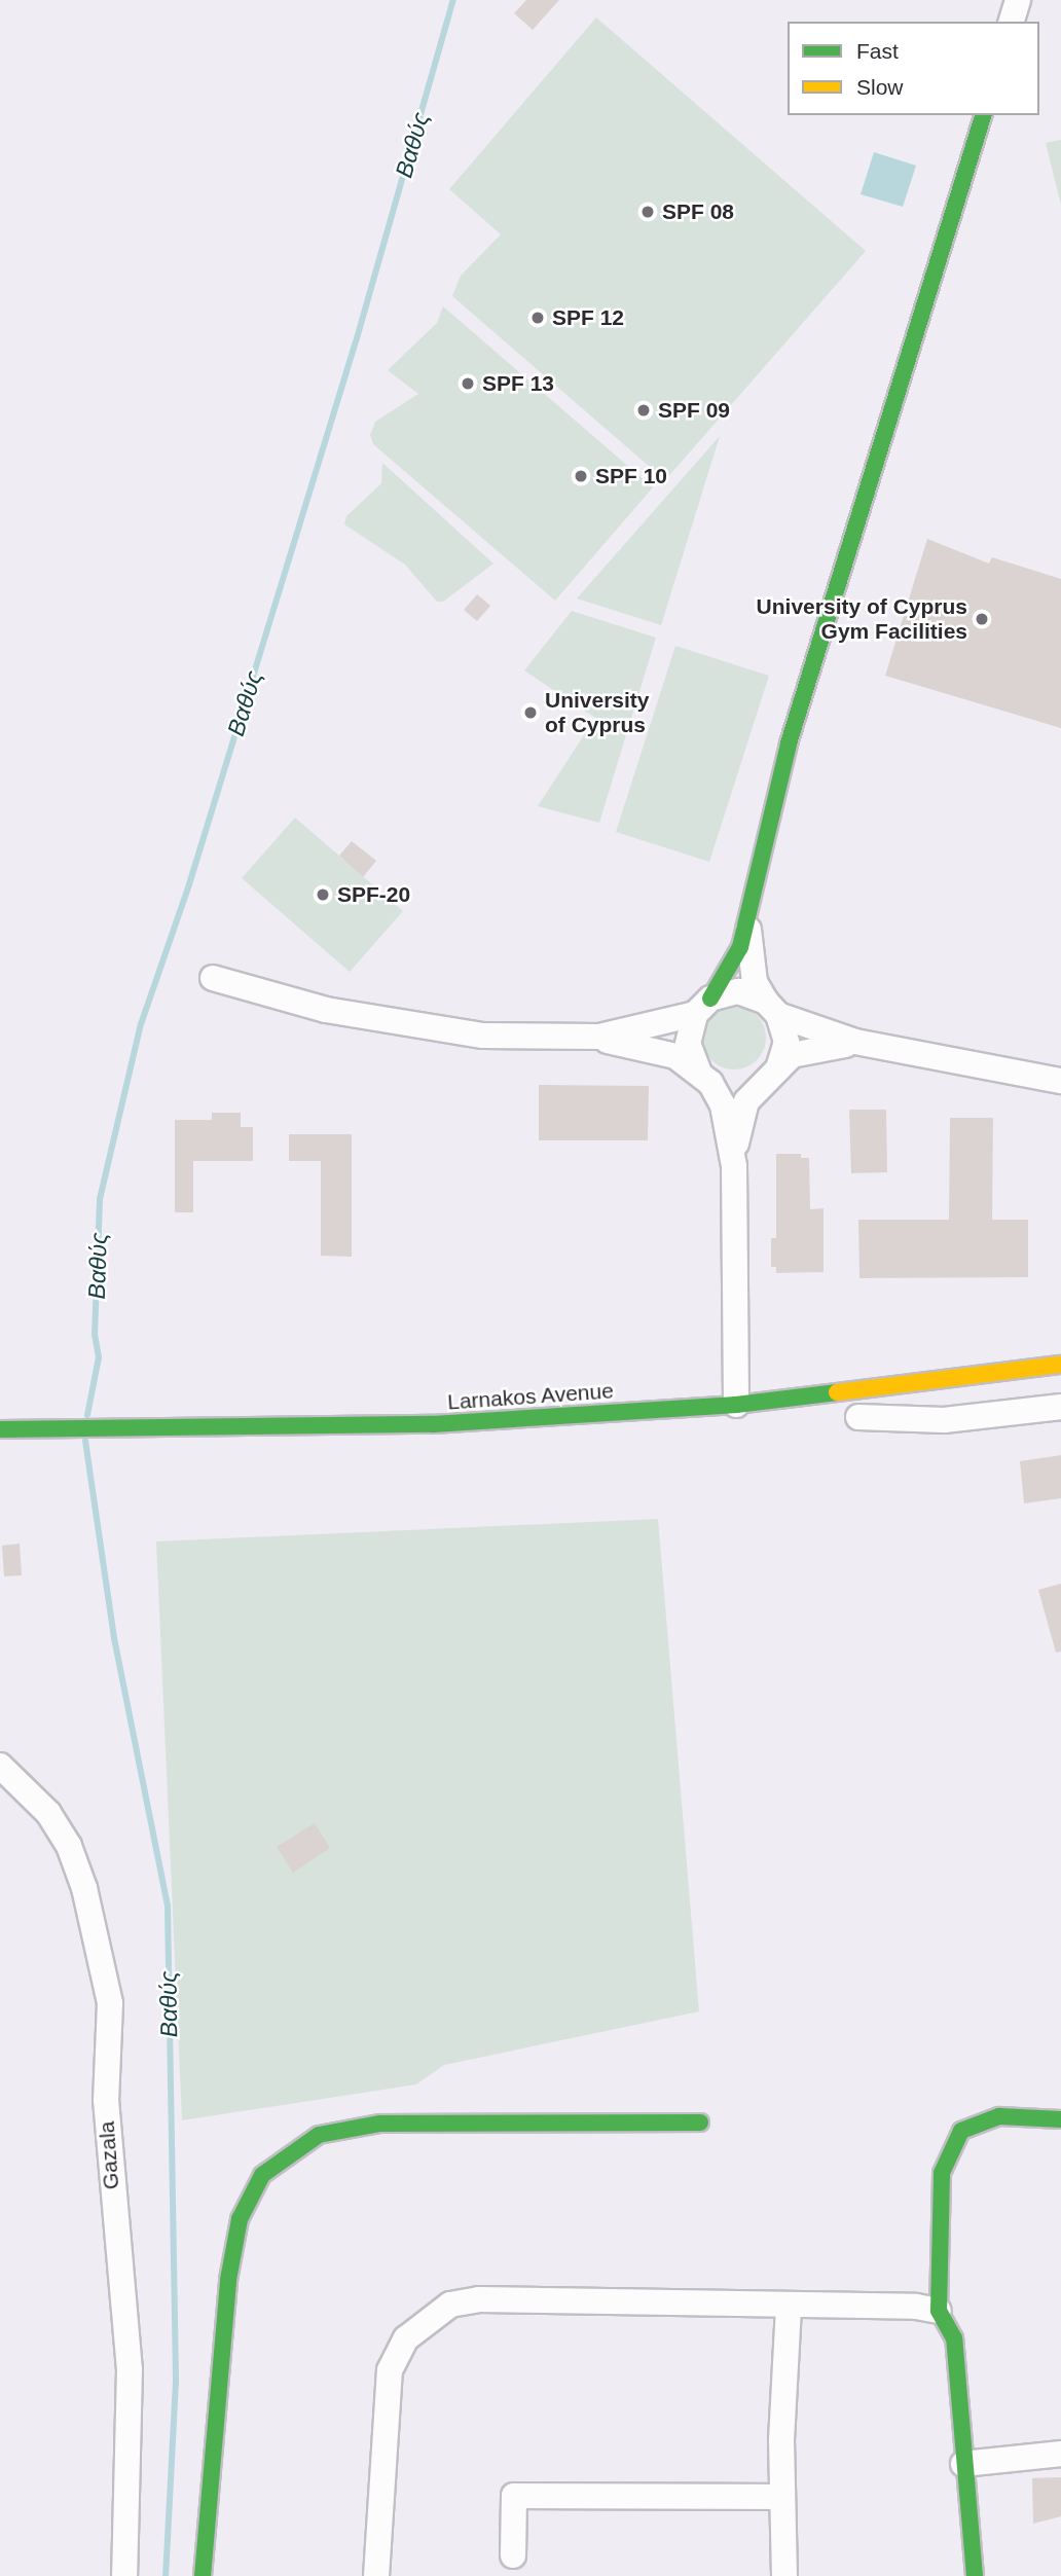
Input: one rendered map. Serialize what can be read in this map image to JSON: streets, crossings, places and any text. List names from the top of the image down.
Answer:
{
  "streets": {
    "street": ["Larnakos Avenue", "Gazala"]
  },
  "water": ["Βαθύς"],
  "places": [
    "SPF 08",
    "SPF 12",
    "SPF 13",
    "SPF 09",
    "SPF 10",
    "University of Cyprus Gym Facilities",
    "University of Cyprus",
    "SPF-20"
  ],
  "legend": ["Fast", "Slow"]
}
